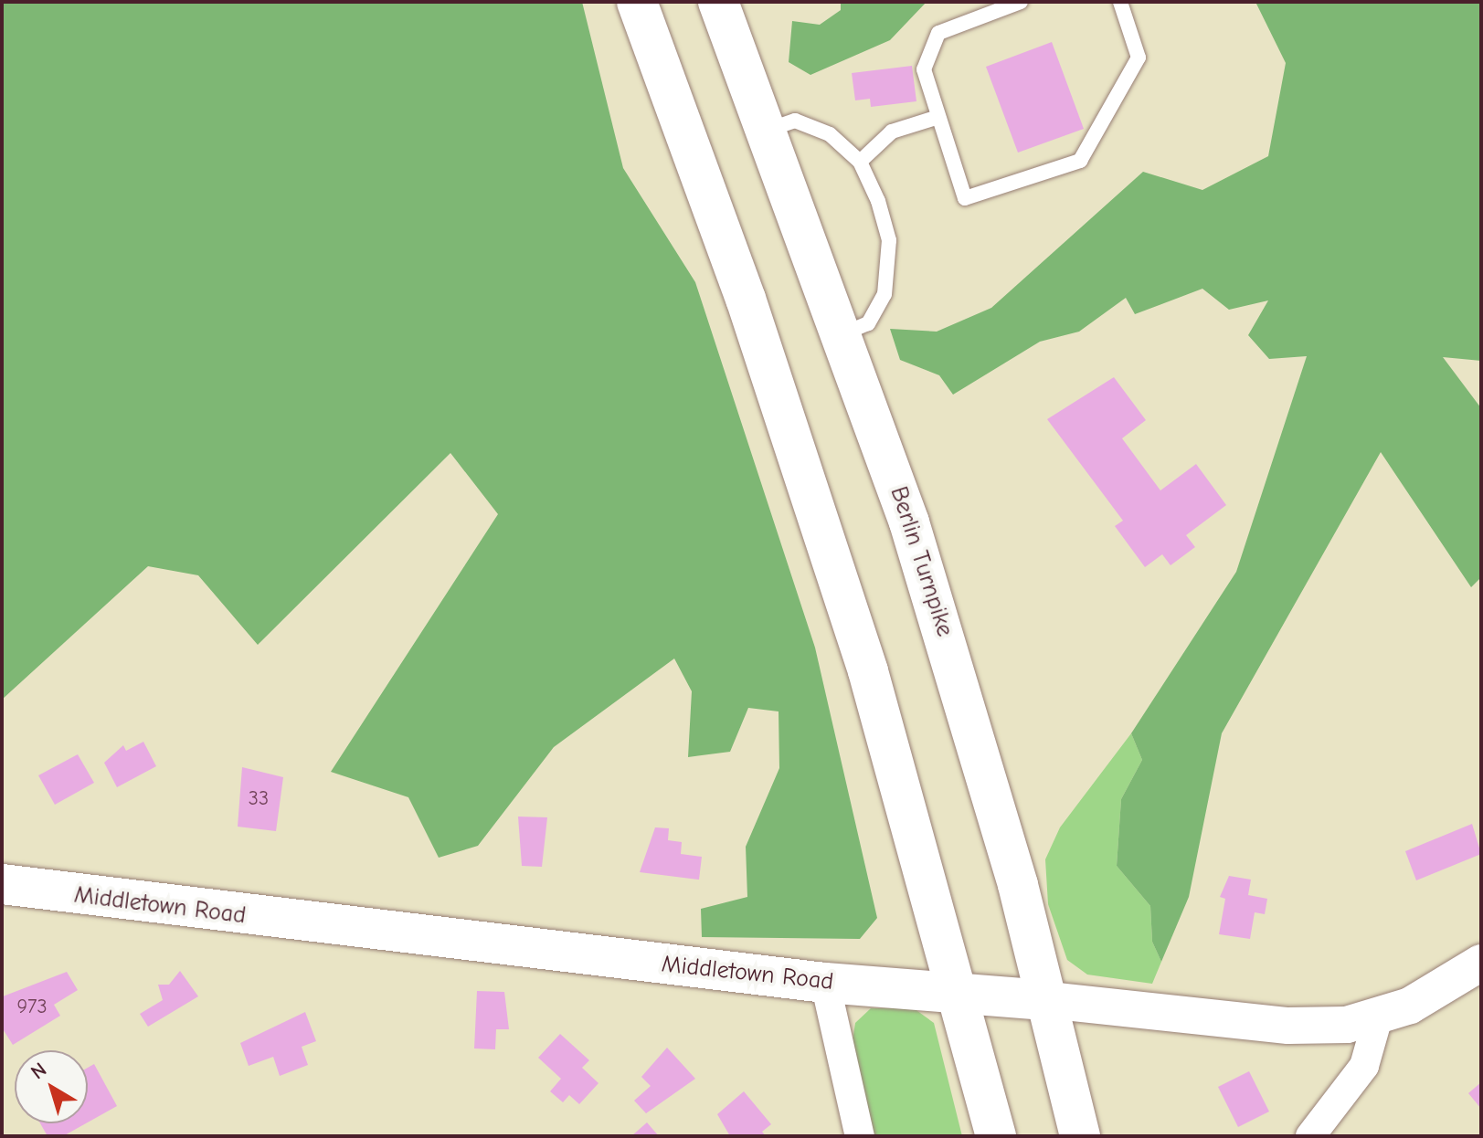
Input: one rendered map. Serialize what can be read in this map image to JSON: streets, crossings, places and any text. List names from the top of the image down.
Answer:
{
  "streets": {
    "main road": ["Berlin Turnpike", "Middletown Road"]
  },
  "crossings": [
    ["Berlin Turnpike", "Middletown Road"]
  ],
  "house_numbers": ["33", "973"],
  "north": "top left"
}
